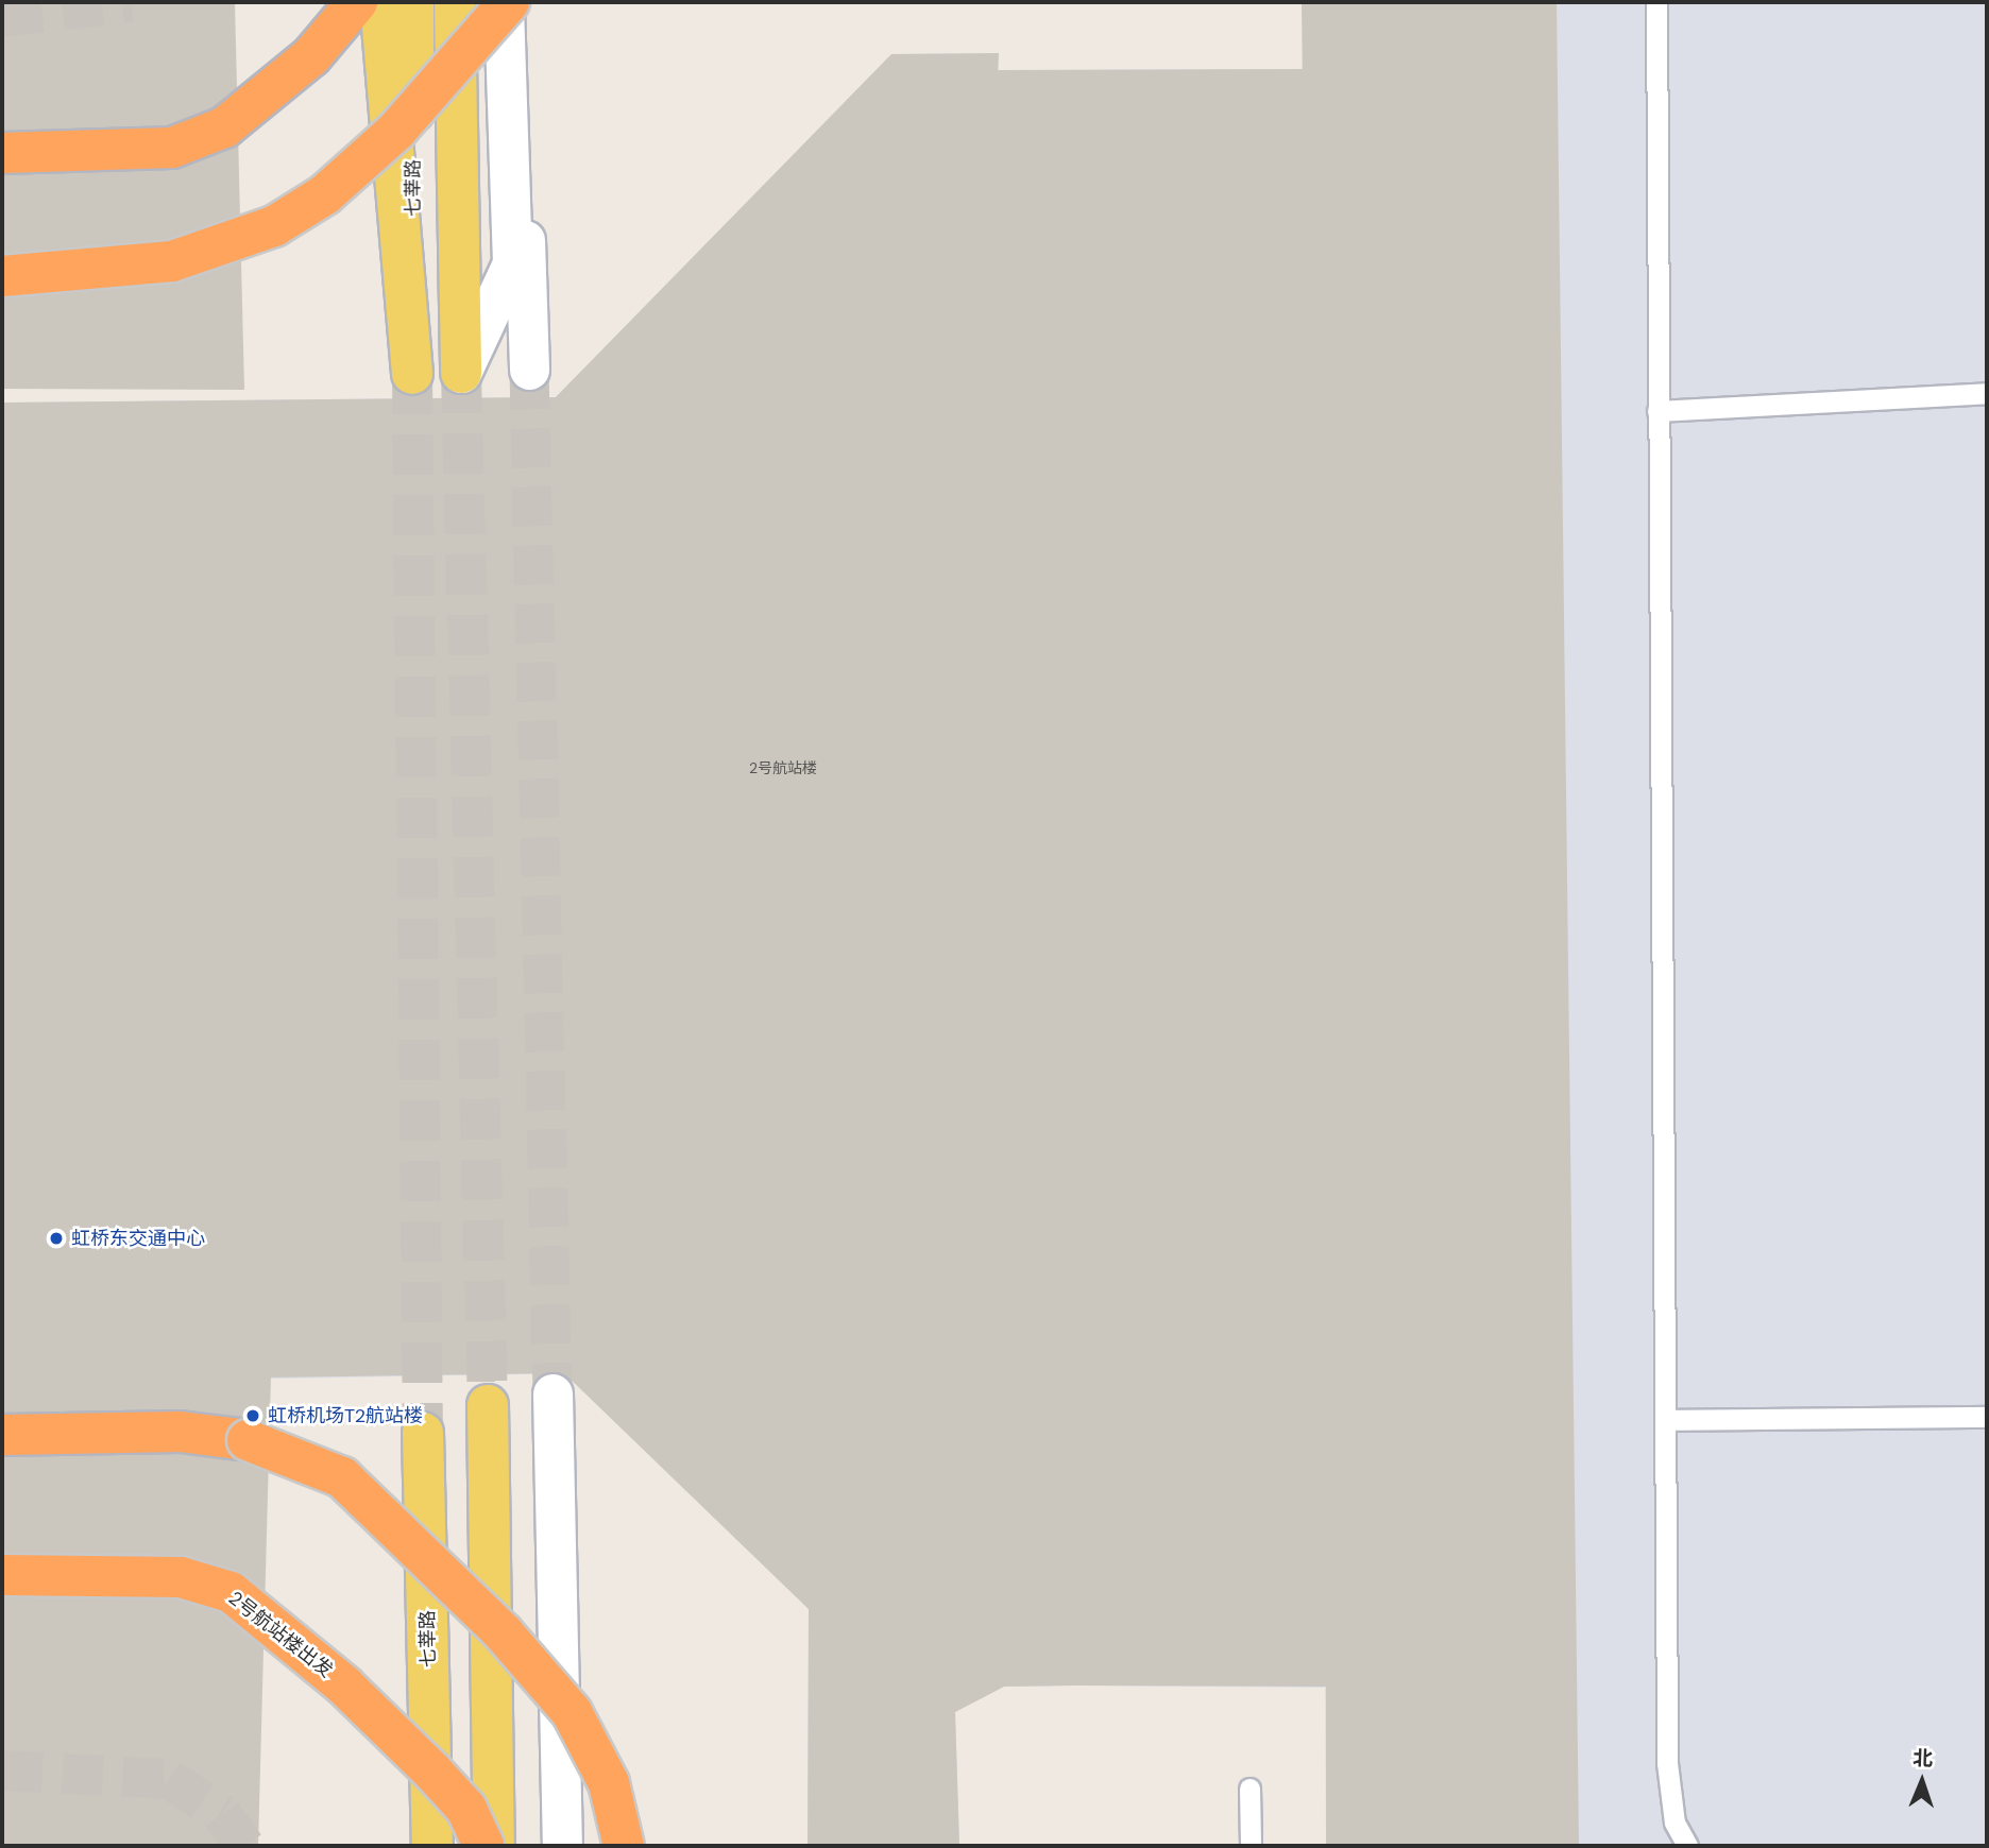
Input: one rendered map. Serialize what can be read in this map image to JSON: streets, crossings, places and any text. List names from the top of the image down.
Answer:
{
  "streets": {
    "highway": ["2号航站楼出发"],
    "main road": ["七莘路"]
  },
  "places": ["虹桥东交通中心", "虹桥机场T2航站楼"],
  "house_numbers": ["2号航站楼"],
  "north": "top"
}
